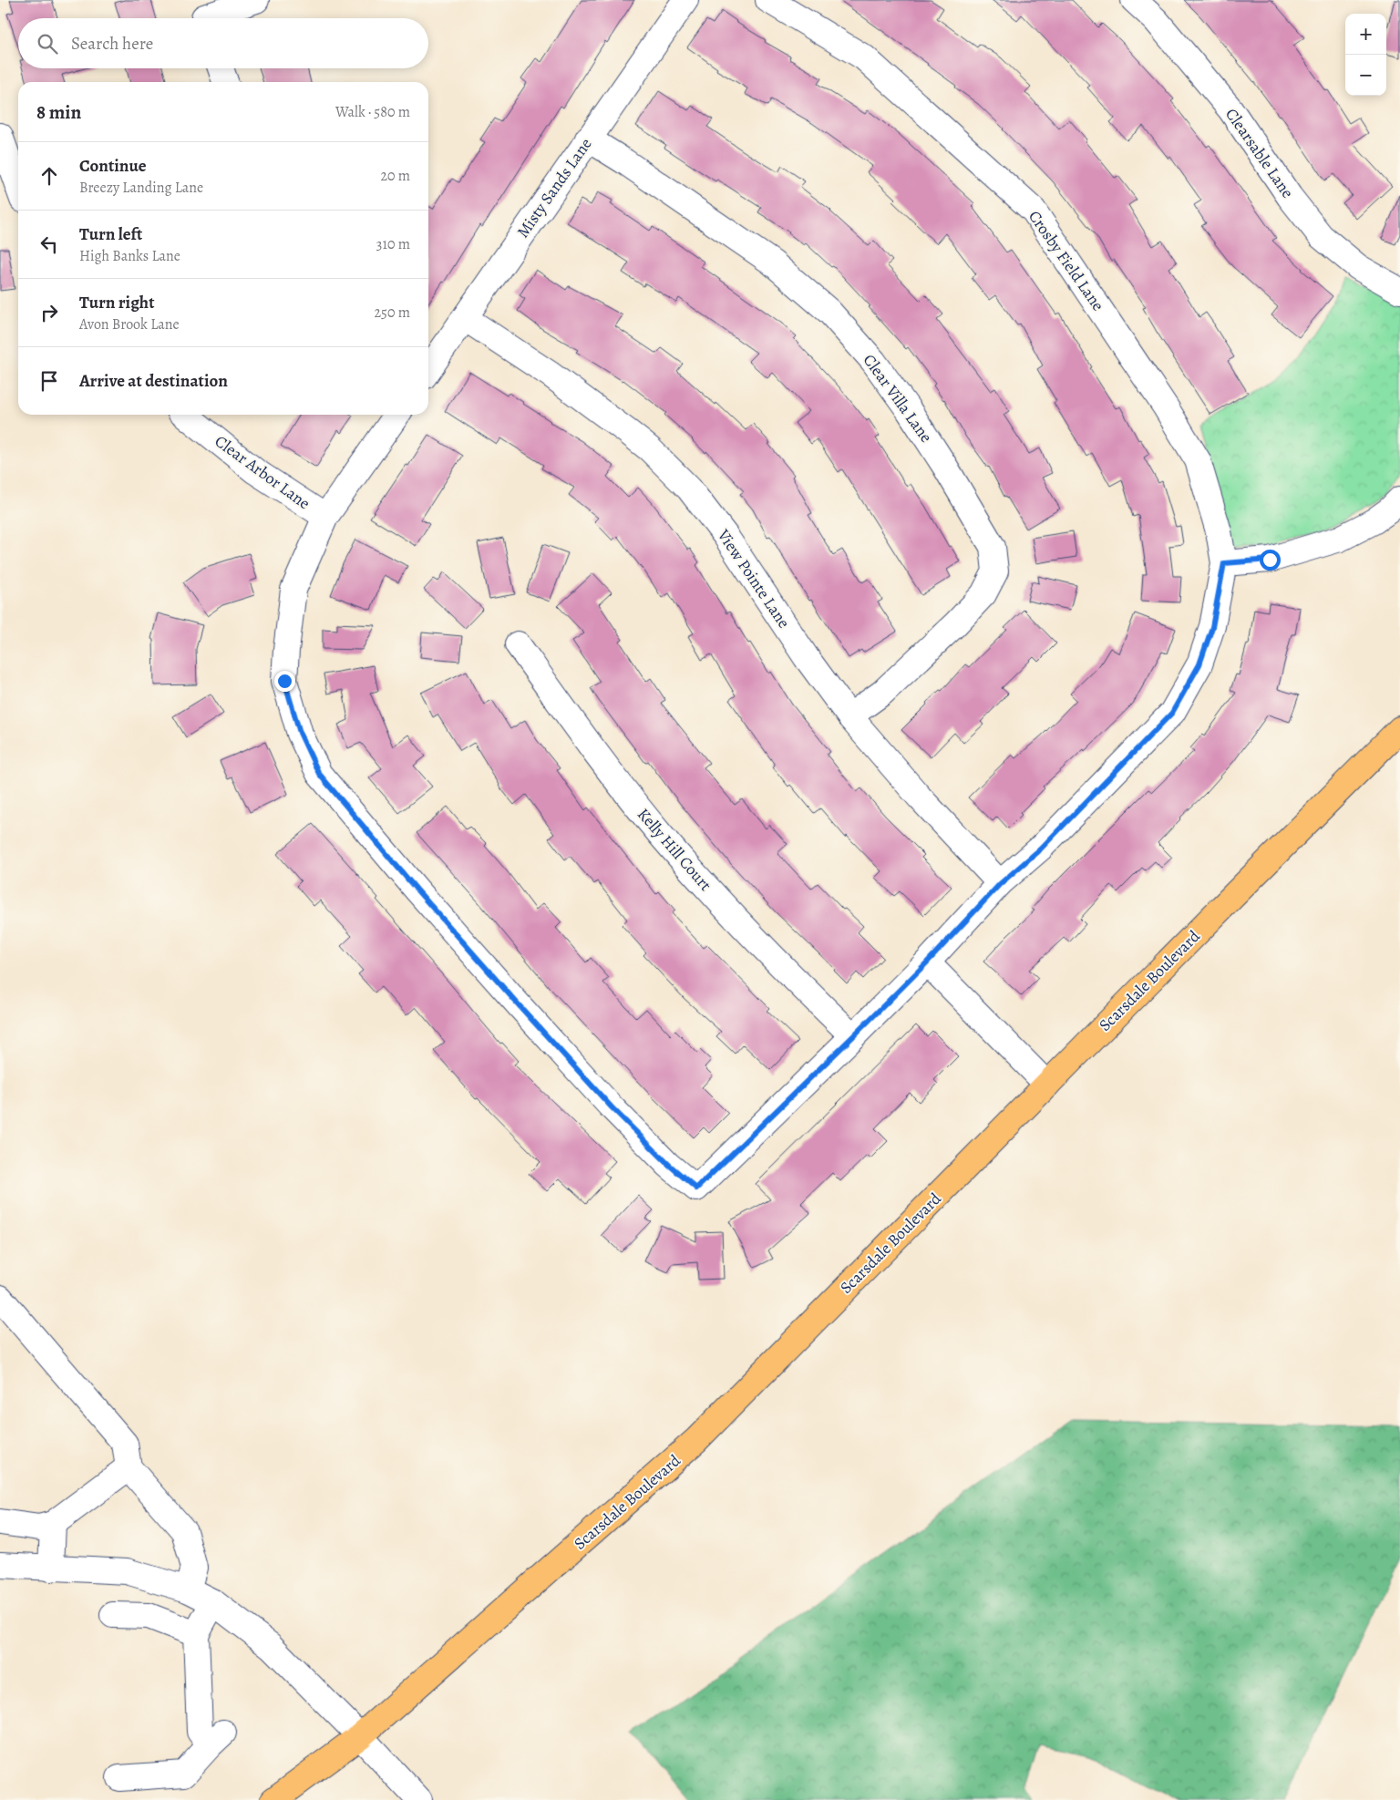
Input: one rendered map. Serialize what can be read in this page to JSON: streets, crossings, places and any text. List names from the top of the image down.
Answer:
{
  "streets": {
    "main road": ["Scarsdale Boulevard"],
    "street": [
      "Clearsable Lane",
      "Misty Sands Lane",
      "Crosby Field Lane",
      "Clear Villa Lane",
      "Clear Arbor Lane",
      "View Pointe Lane",
      "Kelly Hill Court"
    ]
  },
  "crossings": [
    ["Misty Sands Lane", "Clear Villa Lane"],
    ["Misty Sands Lane", "View Pointe Lane"],
    ["Clear Villa Lane", "View Pointe Lane"]
  ],
  "page": {
    "map_buttons": ["+", "−"],
    "search": "Search here",
    "heading": ["8 min", "Walk · 580 m"],
    "list": [
      ["Continue", "Breezy Landing Lane", "20 m"],
      ["Turn left", "High Banks Lane", "310 m"],
      ["Turn right", "Avon Brook Lane", "250 m"],
      "Arrive at destination"
    ]
  }
}
